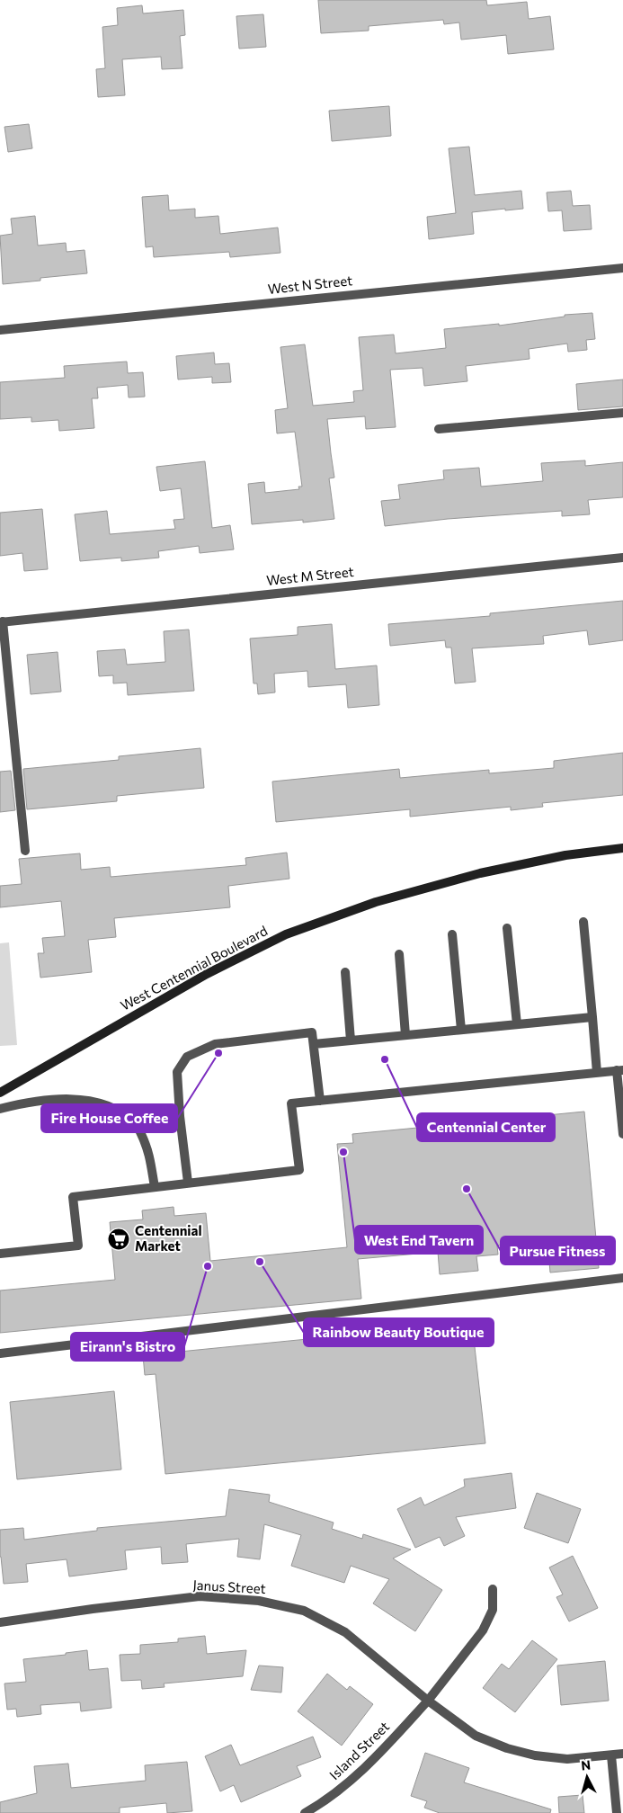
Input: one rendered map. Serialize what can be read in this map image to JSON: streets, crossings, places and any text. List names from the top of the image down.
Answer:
{
  "streets": {
    "main road": ["West Centennial Boulevard"],
    "street": [
      "West N Street",
      "West M Street",
      "Janus Street",
      "Island Street"
    ]
  },
  "crossings": [
    ["Janus Street", "Island Street"]
  ],
  "places": {
    "other": [
      "Fire House Coffee",
      "Centennial Center",
      "West End Tavern",
      "Pursue Fitness",
      "Rainbow Beauty Boutique",
      "Eirann's Bistro"
    ],
    "supermarket": ["Centennial Market"]
  },
  "north": "top"
}
